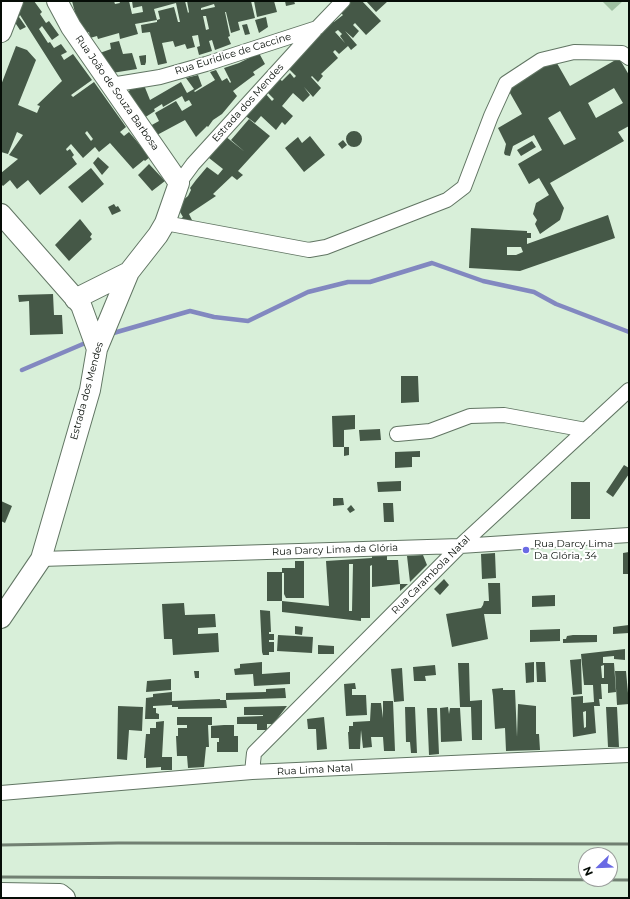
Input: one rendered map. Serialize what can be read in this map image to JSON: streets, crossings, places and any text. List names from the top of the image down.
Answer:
{
  "streets": {
    "street": [
      "Rua Euridice de Caccine",
      "Rua João de Souza Barbosa",
      "Estrada dos Mendes",
      "Rua Darcy Lima da Glória",
      "Rua Carambola Natal",
      "Rua Lima Natal"
    ]
  },
  "crossings": [
    ["Rua Euridice de Caccine", "Rua João de Souza Barbosa"],
    ["Rua Euridice de Caccine", "Estrada dos Mendes"],
    ["Rua João de Souza Barbosa", "Estrada dos Mendes"],
    ["Estrada dos Mendes", "Rua Darcy Lima da Glória"],
    ["Rua Darcy Lima da Glória", "Rua Carambola Natal"],
    ["Rua Carambola Natal", "Rua Lima Natal"]
  ],
  "places": ["Rua Darcy Lima Da Glória, 34"],
  "north": "bottom left"
}
